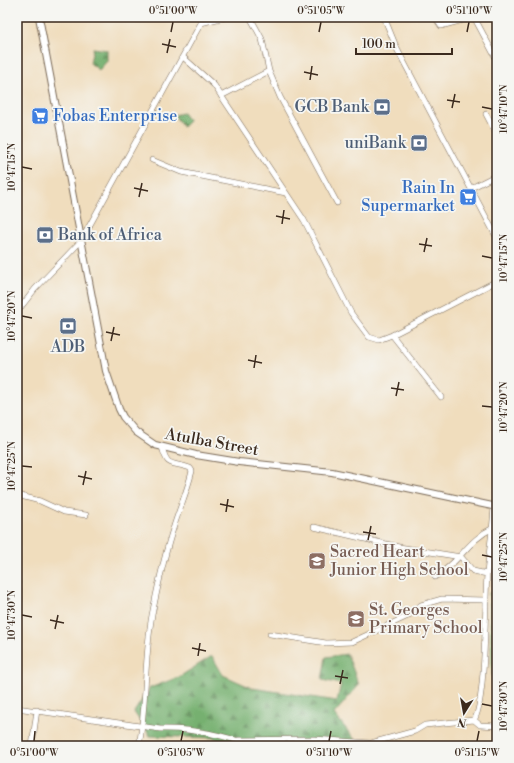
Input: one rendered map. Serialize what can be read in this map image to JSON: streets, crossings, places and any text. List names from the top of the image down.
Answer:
{
  "streets": {
    "street": ["Atulba Street"]
  },
  "places": {
    "bank": [
      "GCB Bank",
      "uniBank",
      "Bank of Africa",
      "ADB"
    ],
    "supermarket": ["Fobas Enterprise", "Rain In Supermarket"],
    "school or university": ["Sacred Heart Junior High School", "St. Georges Primary School"]
  },
  "scale_bar": "100 m",
  "north": "bottom",
  "coordinates": [
    "0°51'00\"W",
    "0°51'05\"W",
    "0°51'10\"W",
    "10°47'10\"N",
    "10°47'15\"N",
    "10°47'20\"N",
    "10°47'25\"N",
    "10°47'30\"N",
    "0°51'15\"W"
  ]
}
